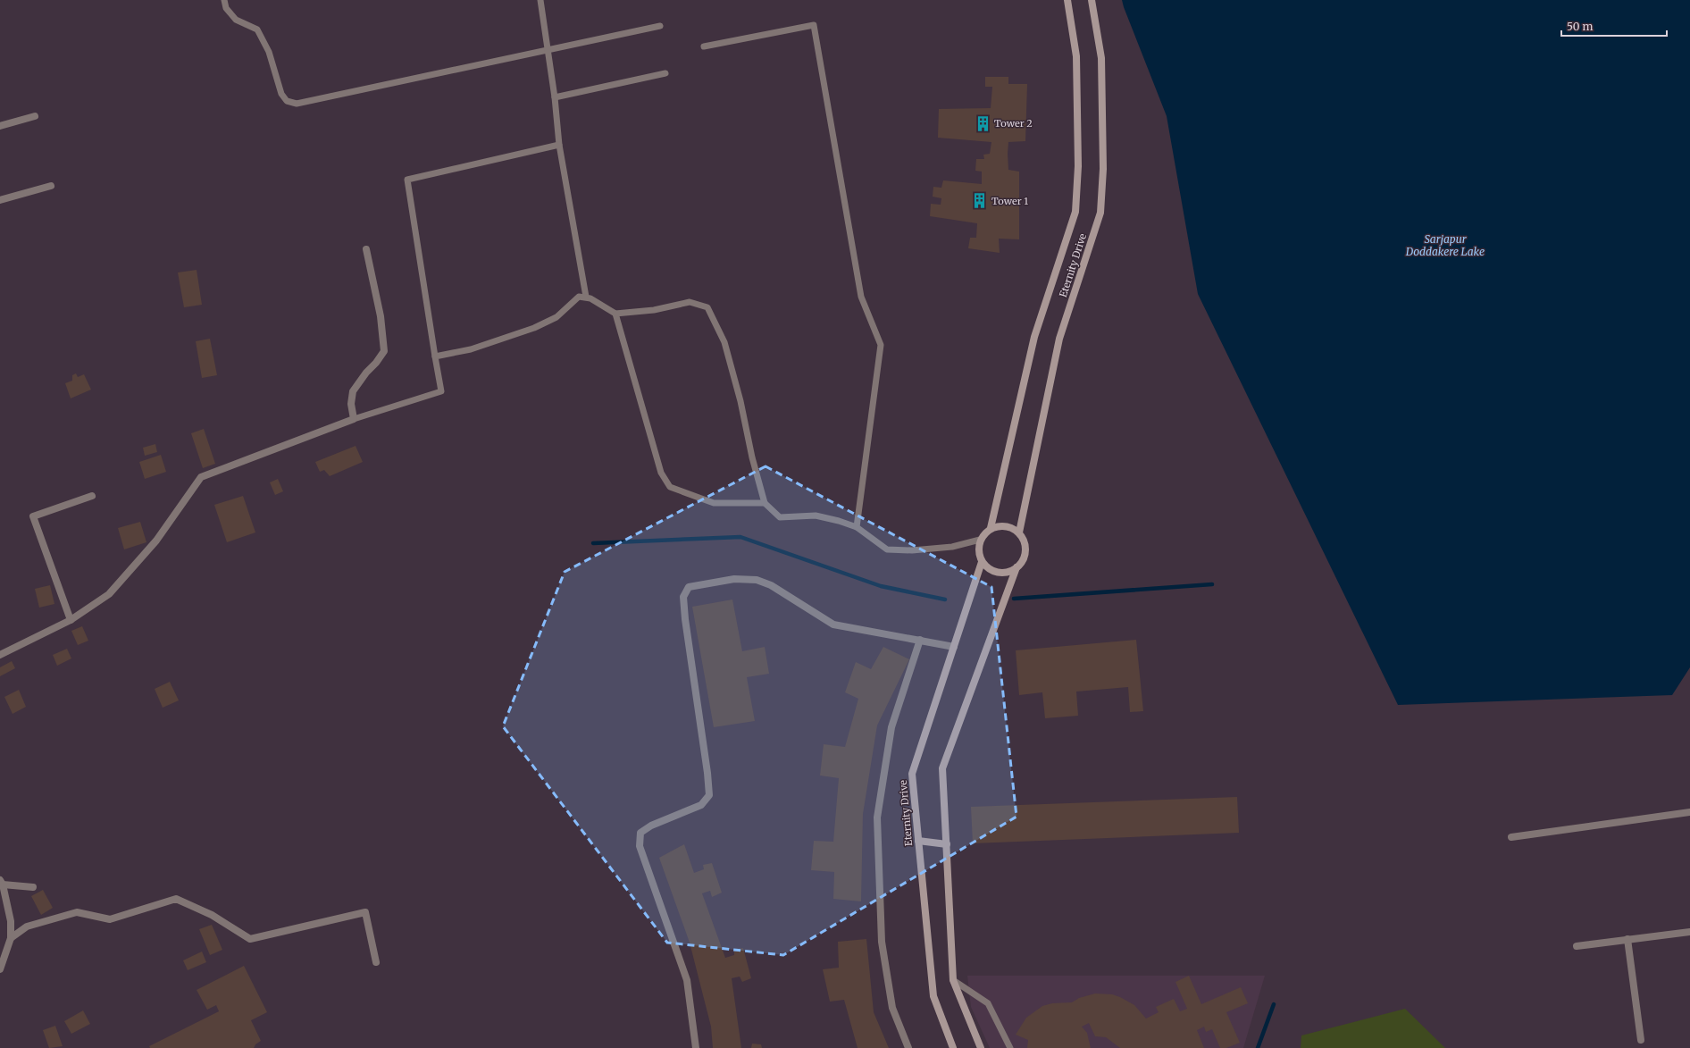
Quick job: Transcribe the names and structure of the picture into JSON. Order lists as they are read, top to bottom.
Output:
{
  "streets": {
    "street": ["Eternity Drive"]
  },
  "water": ["Sarjapur Doddakere Lake"],
  "places": {
    "building": ["Tower 2", "Tower 1"]
  },
  "scale_bar": "50 m"
}
